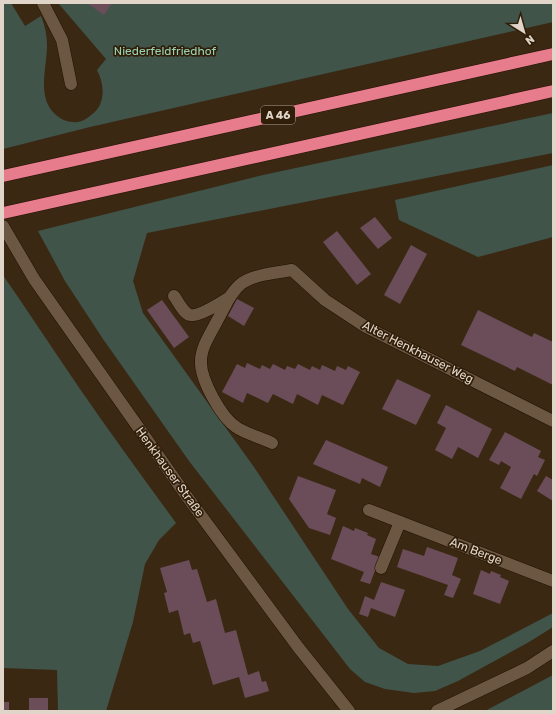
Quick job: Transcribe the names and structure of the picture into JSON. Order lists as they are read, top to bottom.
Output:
{
  "streets": {
    "highway": ["A 46"],
    "street": ["Alter Henkhauser Weg", "Henkhauser Straße", "Am Berge"]
  },
  "parks": ["Niederfeldfriedhof"],
  "north": "bottom right"
}
